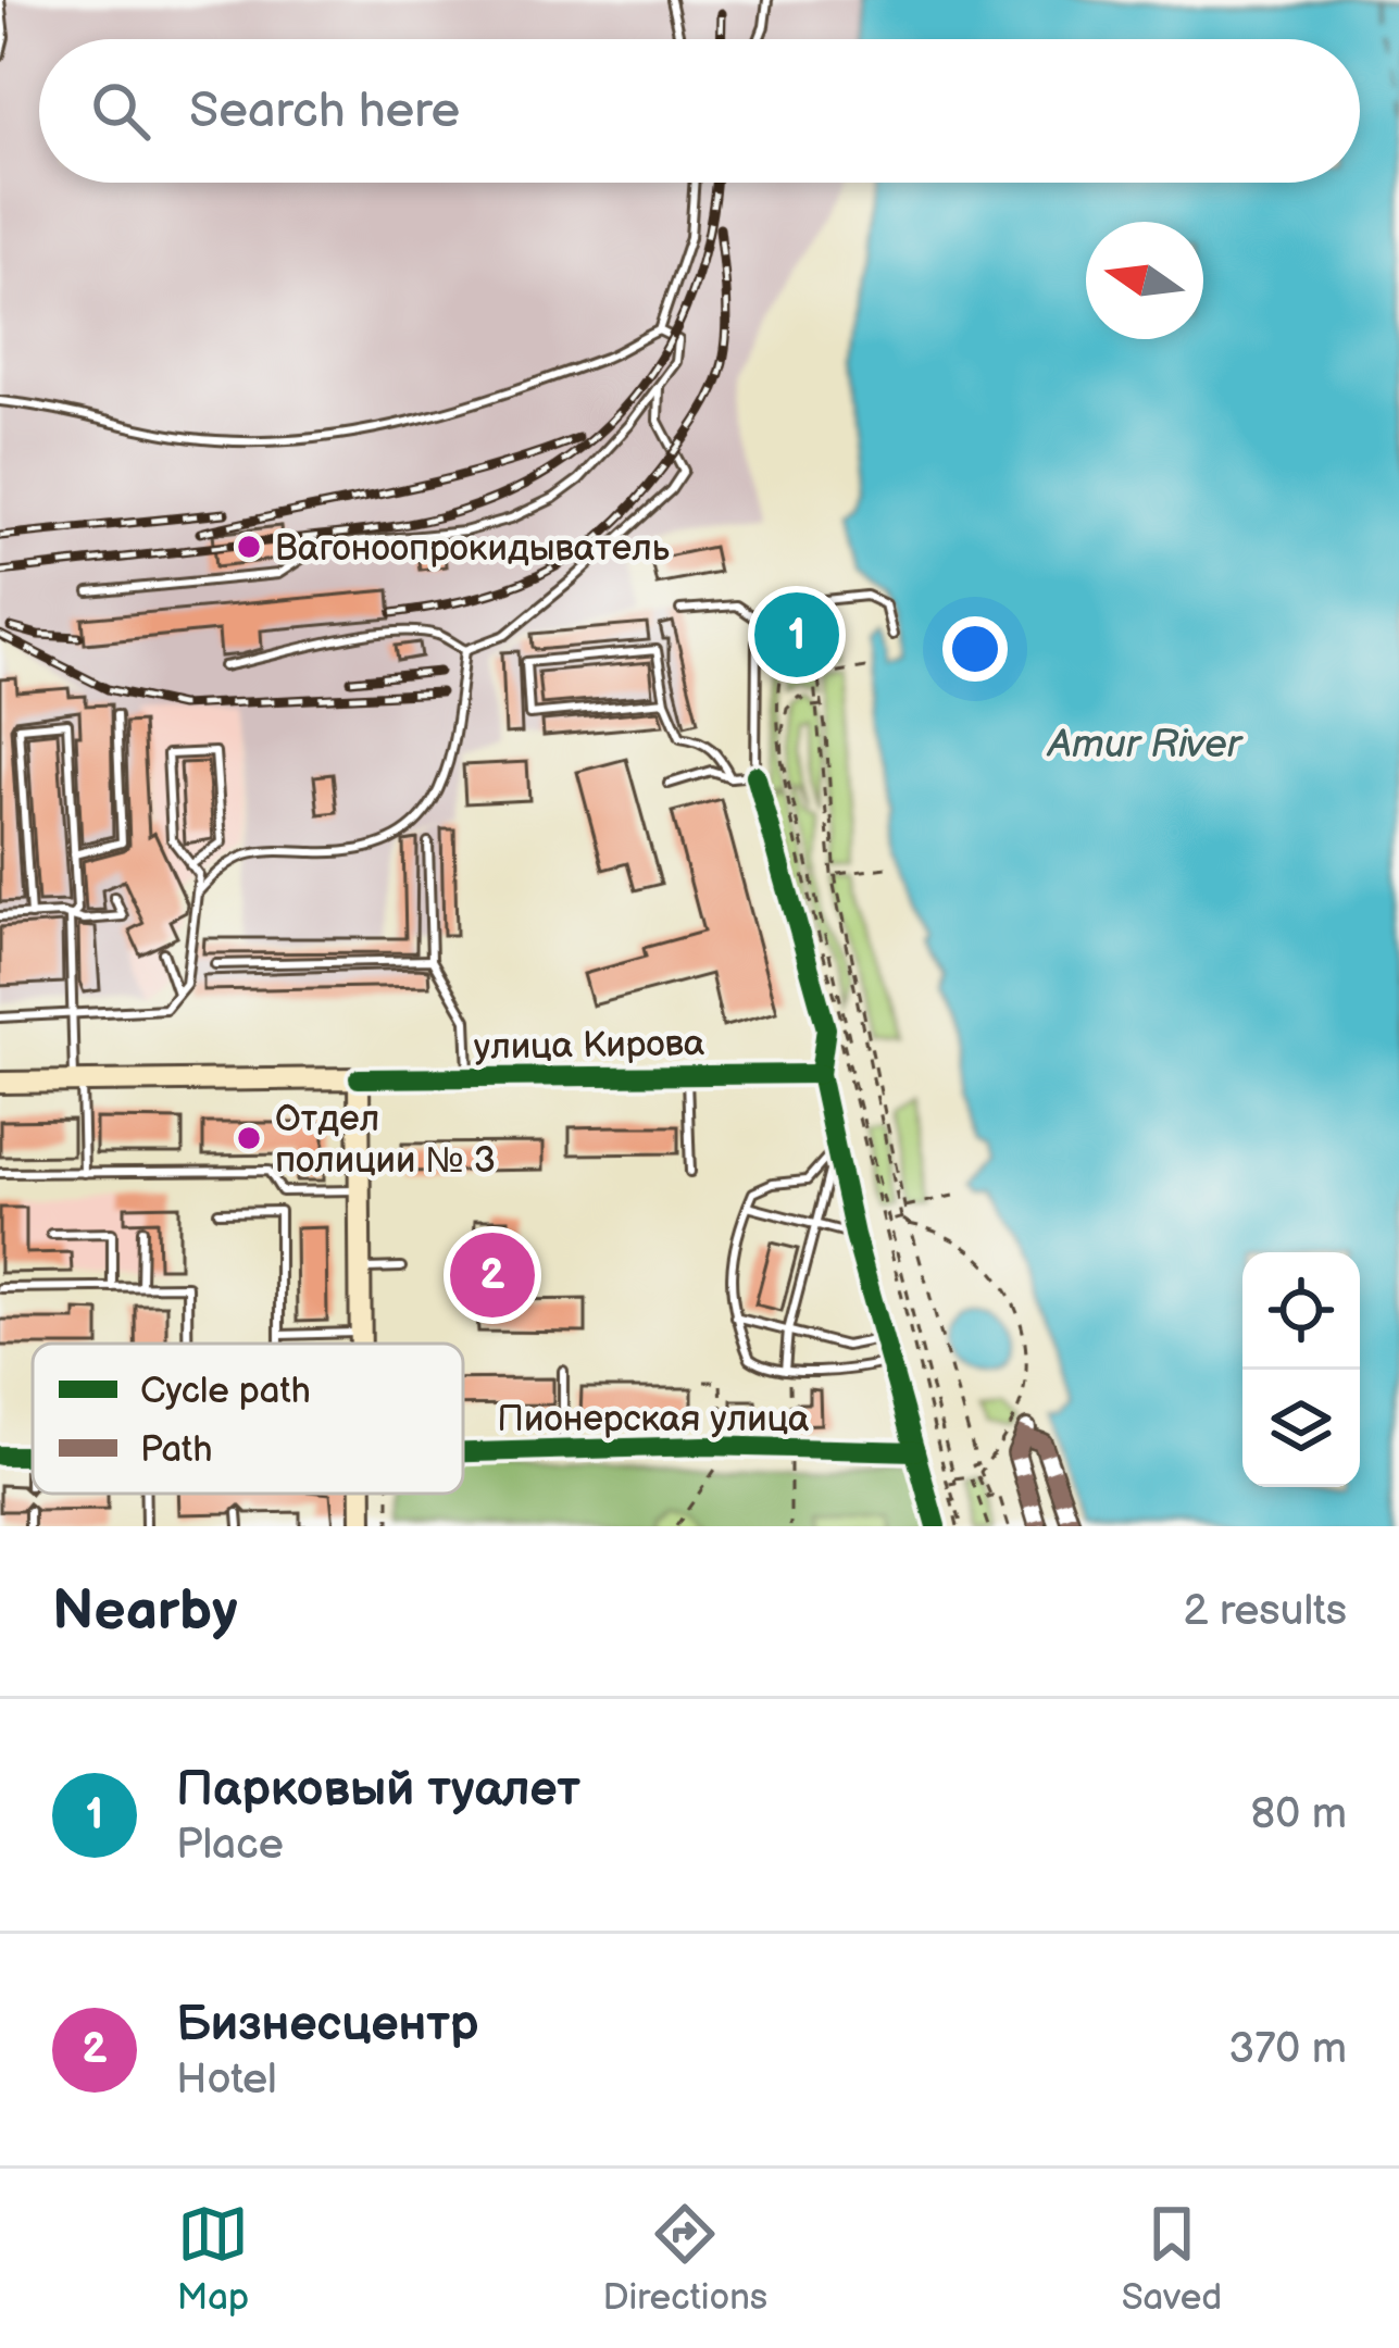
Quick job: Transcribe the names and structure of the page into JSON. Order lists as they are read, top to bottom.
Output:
{
  "streets": {
    "main road": ["улица Кирова"],
    "street": ["Пионерская улица"]
  },
  "water": ["Amur River"],
  "places": ["Вагоноопрокидыватель", "Отдел полиции № 3"],
  "legend": ["Cycle path", "Path"],
  "north": "left",
  "page": {
    "search": "Search here",
    "pins": ["1", "2"],
    "heading": ["Nearby", "2 results"],
    "list": [
      {
        "mark": "1",
        "name": "Парковый туалет",
        "note": "Place",
        "value": "80 m"
      },
      {
        "mark": "2",
        "name": "Бизнесцентр",
        "note": "Hotel",
        "value": "370 m"
      }
    ],
    "nav": ["Map", "Directions", "Saved"]
  }
}
